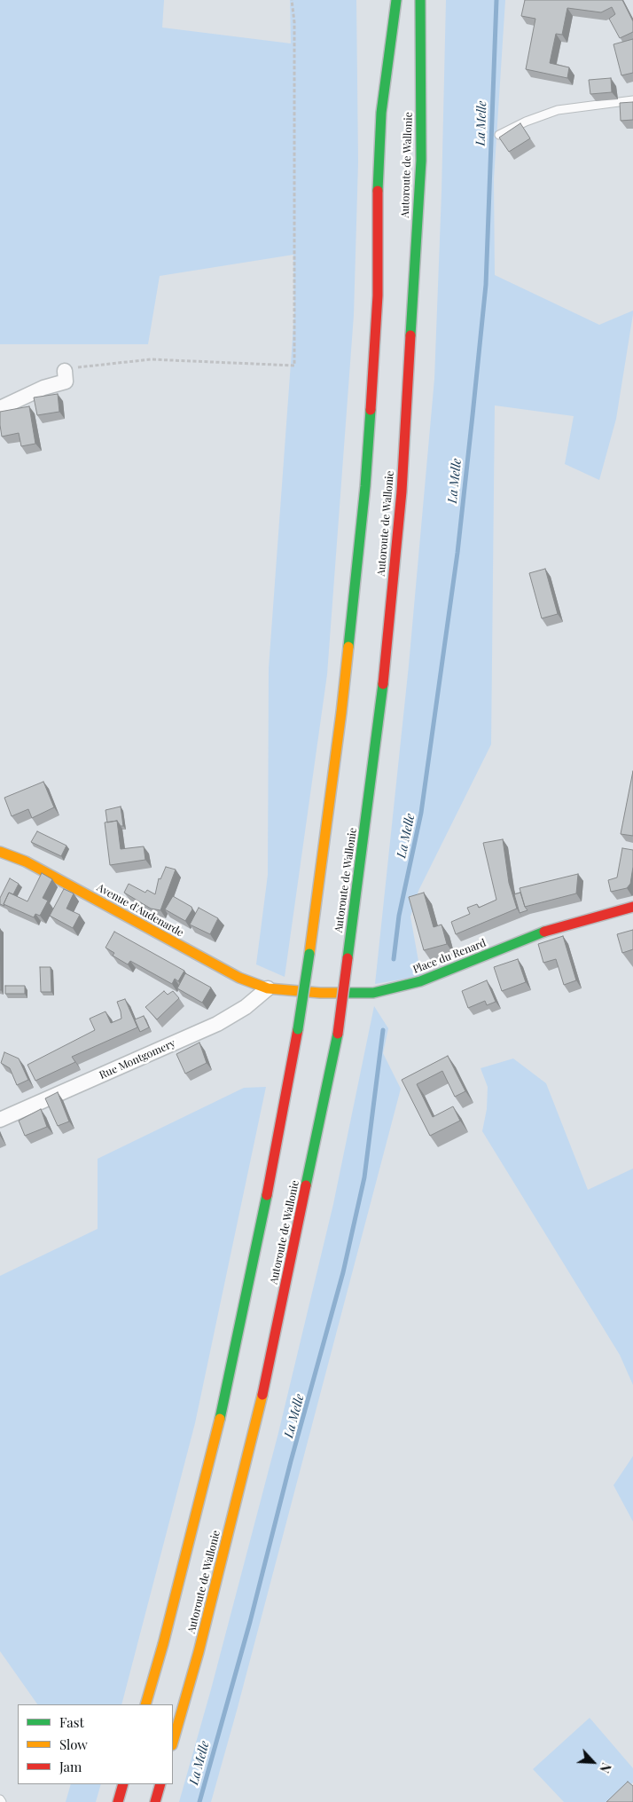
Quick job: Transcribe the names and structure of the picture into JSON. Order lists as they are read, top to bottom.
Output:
{
  "streets": {
    "main road": ["Autoroute de Wallonie", "Avenue d'Audenarde", "Place du Renard"],
    "street": ["Rue Montgomery"]
  },
  "crossings": [
    ["Avenue d'Audenarde", "Place du Renard"],
    ["Avenue d'Audenarde", "Rue Montgomery"],
    ["Place du Renard", "Rue Montgomery"]
  ],
  "water": ["La Melle"],
  "legend": ["Fast", "Slow", "Jam"],
  "north": "bottom right"
}
